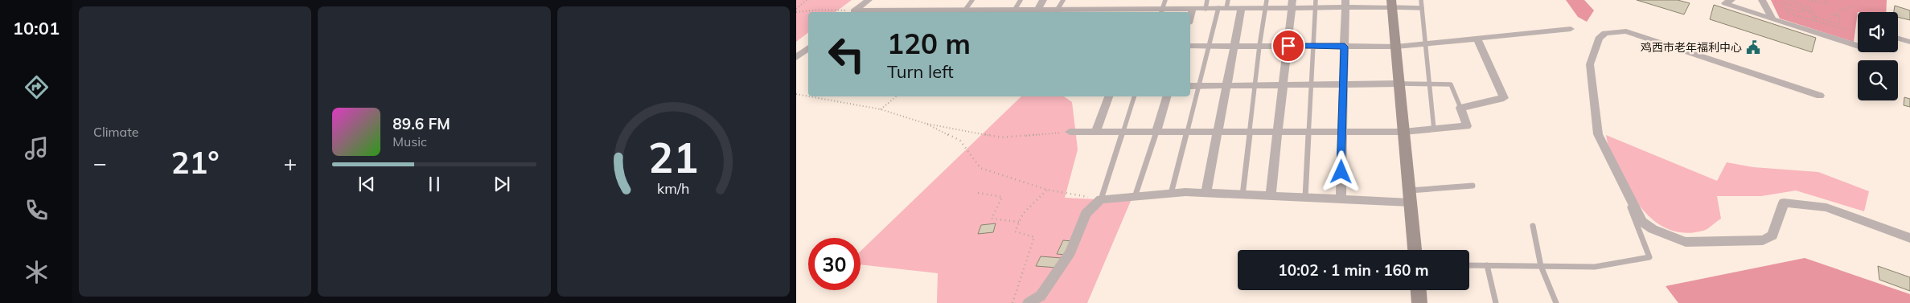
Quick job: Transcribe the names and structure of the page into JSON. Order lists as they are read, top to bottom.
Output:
{
  "places": {
    "public building": ["鸡西市老年福利中心"]
  },
  "page": {
    "tabs": "10:01",
    "tile": "Climate",
    "turn": ["120 m", "Turn left"],
    "song": ["89.6 FM", "Music"],
    "heat": ["−", "21°", "+"],
    "limit": "30",
    "trip": "10:02 · 1 min · 160 m",
    "gauge": ["21", "km/h"]
  }
}
